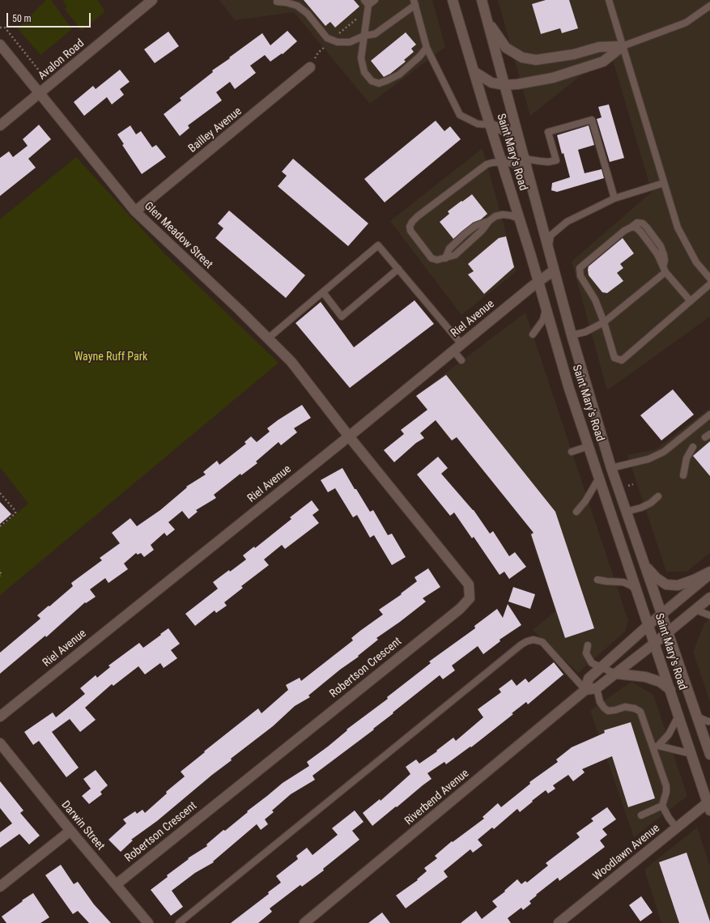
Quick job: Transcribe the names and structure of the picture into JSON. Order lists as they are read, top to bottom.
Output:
{
  "streets": {
    "street": [
      "Avalon Road",
      "Bailley Avenue",
      "Saint Mary's Road",
      "Glen Meadow Street",
      "Riel Avenue",
      "Robertson Crescent",
      "Riverbend Avenue",
      "Darwin Street",
      "Woodlawn Avenue"
    ]
  },
  "crossings": [
    ["Avalon Road", "Glen Meadow Street"],
    ["Bailley Avenue", "Glen Meadow Street"],
    ["Saint Mary's Road", "Riel Avenue"],
    ["Saint Mary's Road", "Riverbend Avenue"],
    ["Saint Mary's Road", "Woodlawn Avenue"],
    ["Glen Meadow Street", "Riel Avenue"],
    ["Glen Meadow Street", "Robertson Crescent"],
    ["Riel Avenue", "Robertson Crescent"],
    ["Robertson Crescent", "Darwin Street"]
  ],
  "parks": ["Wayne Ruff Park"],
  "scale_bar": "50 m"
}
